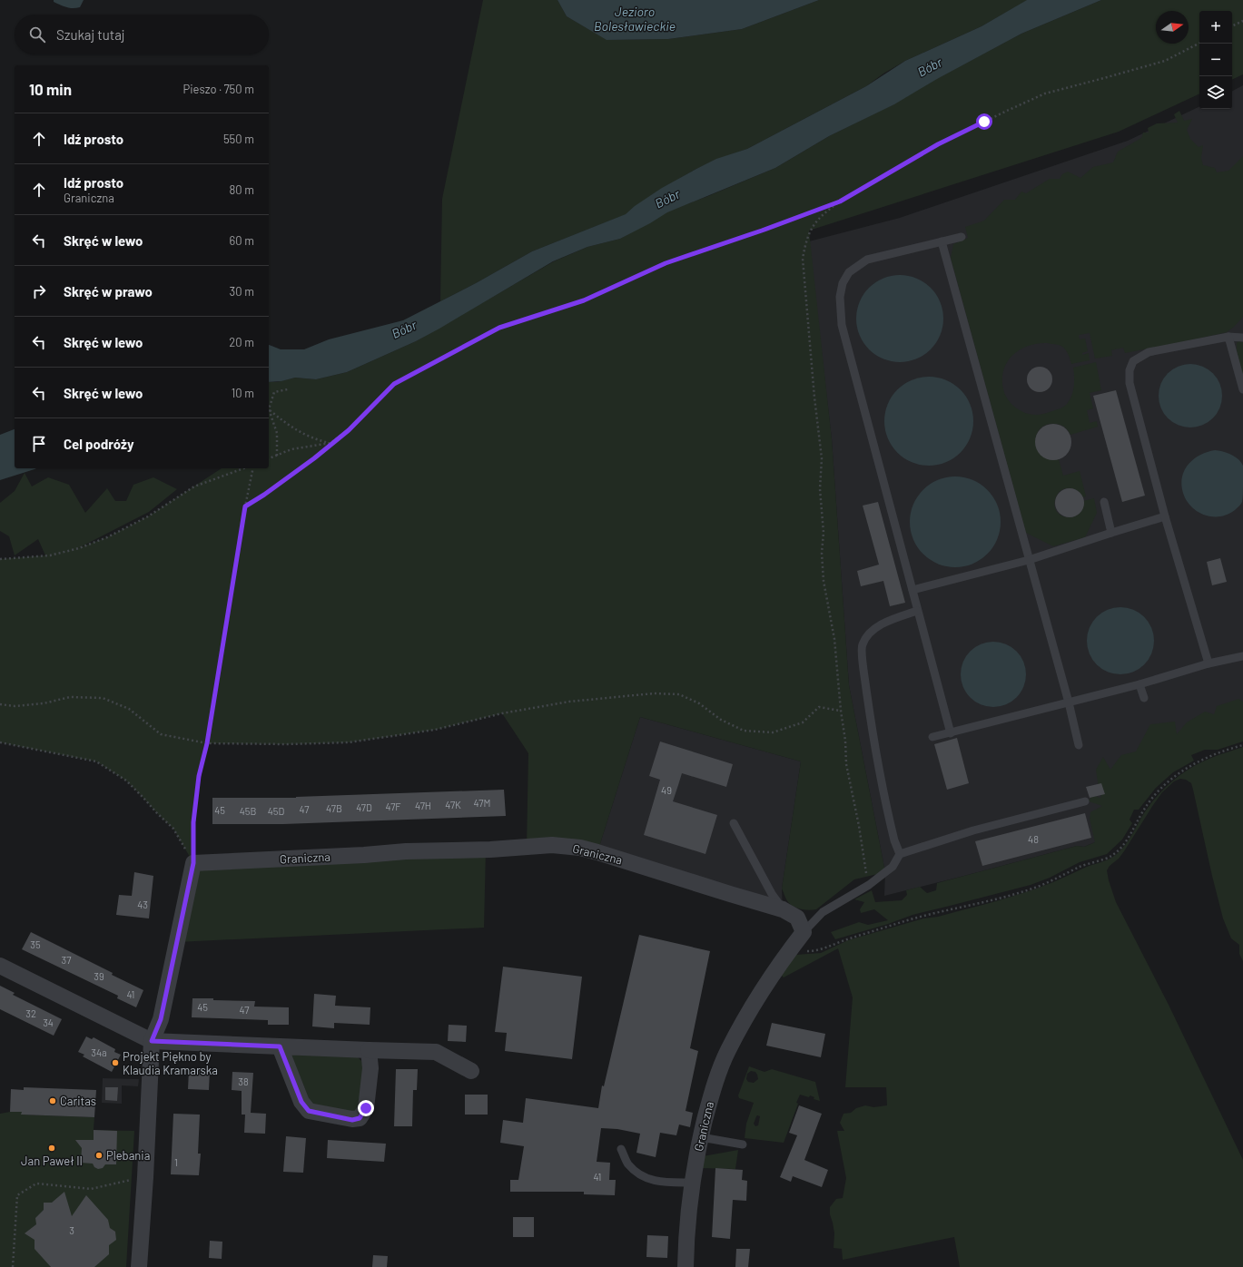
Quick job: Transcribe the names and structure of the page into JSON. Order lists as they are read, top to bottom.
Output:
{
  "streets": {
    "street": ["Graniczna"]
  },
  "water": ["Jezioro Bolesławieckie", "Bóbr"],
  "places": [
    "Projekt Piękno by Klaudia Kramarska",
    "Caritas",
    "Jan Paweł II",
    "Plebania"
  ],
  "house_numbers": [
    "49",
    "47M",
    "47K",
    "47H",
    "47F",
    "47D",
    "47B",
    "47",
    "45",
    "45B",
    "45D",
    "48",
    "43",
    "35",
    "37",
    "39",
    "41",
    "45",
    "47",
    "32",
    "34",
    "34a",
    "38",
    "1",
    "41",
    "3"
  ],
  "north": "right",
  "page": {
    "map_buttons": ["+", "−"],
    "search": "Szukaj tutaj",
    "heading": ["10 min", "Pieszo · 750 m"],
    "list": [
      ["Idź prosto", "550 m"],
      ["Idź prosto", "Graniczna", "80 m"],
      ["Skręć w lewo", "60 m"],
      ["Skręć w prawo", "30 m"],
      ["Skręć w lewo", "20 m"],
      ["Skręć w lewo", "10 m"],
      "Cel podróży"
    ]
  }
}
